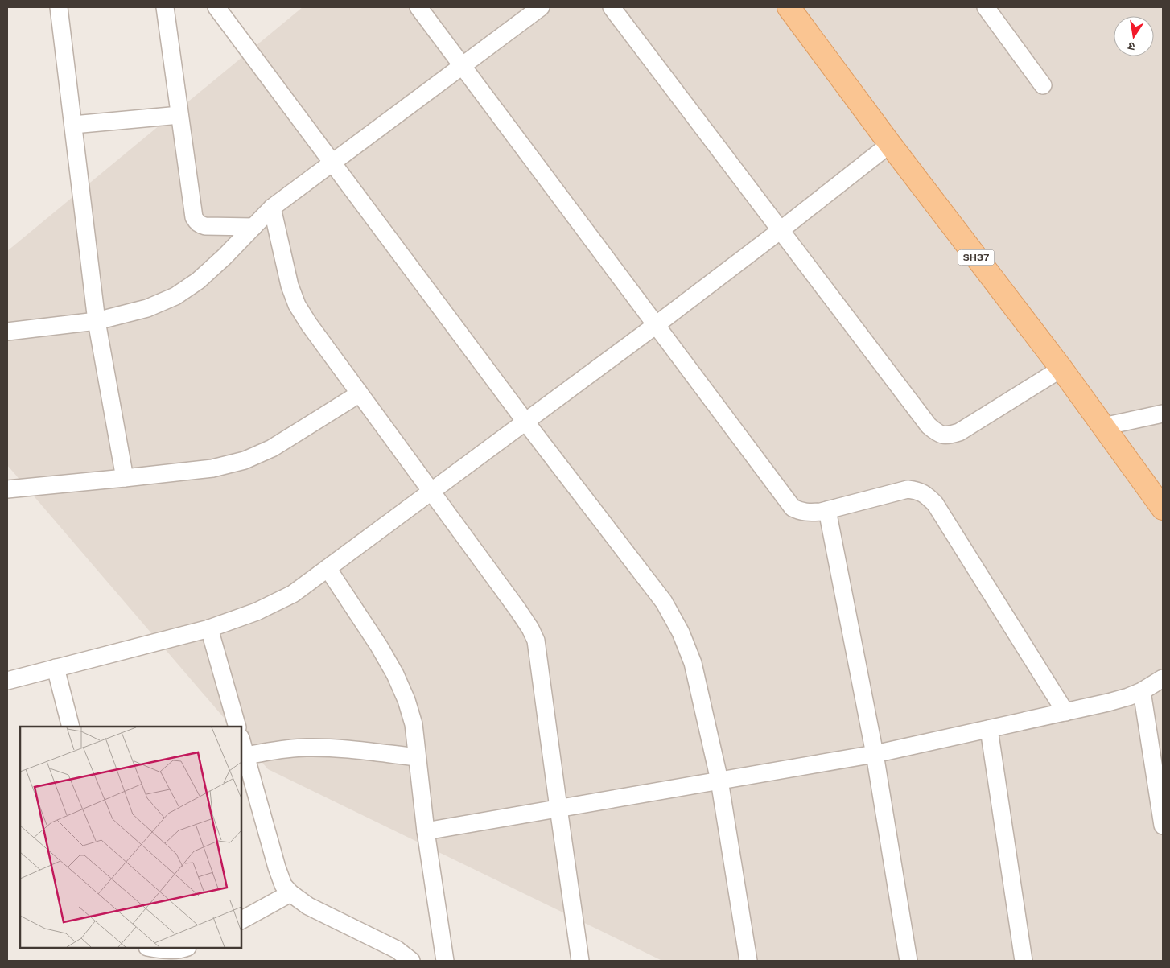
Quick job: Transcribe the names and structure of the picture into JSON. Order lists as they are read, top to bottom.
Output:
{
  "streets": {
    "main road": ["SH37"]
  },
  "north": "bottom"
}
